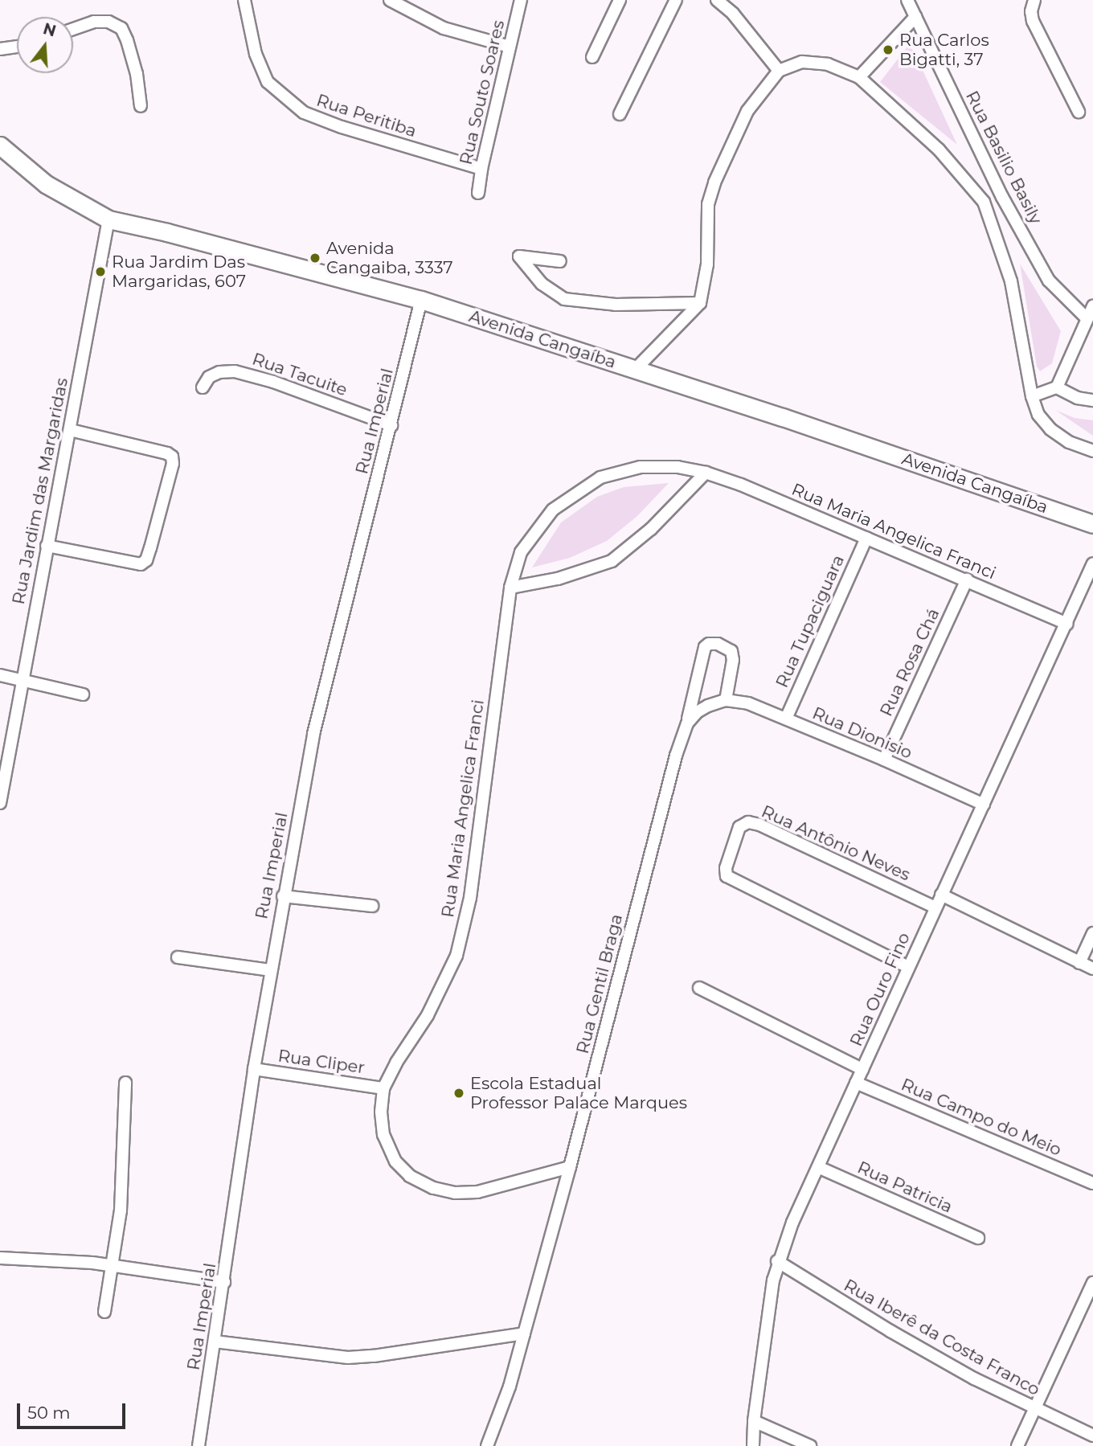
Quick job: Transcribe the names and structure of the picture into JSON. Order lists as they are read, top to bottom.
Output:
{
  "streets": {
    "main road": ["Avenida Cangaíba"],
    "street": [
      "Rua Souto Soares",
      "Rua Peritiba",
      "Rua Basilio Basily",
      "Rua Tacuite",
      "Rua Imperial",
      "Rua Jardim das Margaridas",
      "Rua Maria Angelica Franci",
      "Rua Tupaciguara",
      "Rua Rosa Chá",
      "Rua Dionisio",
      "Rua Antônio Neves",
      "Rua Gentil Braga",
      "Rua Ouro Fino",
      "Rua Cliper",
      "Rua Campo do Meio",
      "Rua Patricia",
      "Rua Iberê da Costa Franco"
    ]
  },
  "crossings": [
    ["Rua Souto Soares", "Rua Peritiba"],
    ["Avenida Cangaíba", "Rua Imperial"],
    ["Avenida Cangaíba", "Rua Jardim das Margaridas"],
    ["Rua Tacuite", "Rua Imperial"],
    ["Rua Imperial", "Rua Cliper"],
    ["Rua Maria Angelica Franci", "Rua Tupaciguara"],
    ["Rua Maria Angelica Franci", "Rua Rosa Chá"],
    ["Rua Maria Angelica Franci", "Rua Gentil Braga"],
    ["Rua Maria Angelica Franci", "Rua Ouro Fino"],
    ["Rua Maria Angelica Franci", "Rua Cliper"],
    ["Rua Tupaciguara", "Rua Dionisio"],
    ["Rua Rosa Chá", "Rua Dionisio"],
    ["Rua Dionisio", "Rua Gentil Braga"],
    ["Rua Dionisio", "Rua Ouro Fino"],
    ["Rua Antônio Neves", "Rua Ouro Fino"],
    ["Rua Ouro Fino", "Rua Campo do Meio"],
    ["Rua Ouro Fino", "Rua Patricia"],
    ["Rua Ouro Fino", "Rua Iberê da Costa Franco"]
  ],
  "places": [
    "Rua Carlos Bigatti, 37",
    "Avenida Cangaiba, 3337",
    "Rua Jardim Das Margaridas, 607",
    "Escola Estadual Professor Palace Marques"
  ],
  "scale_bar": "50 m",
  "north": "top"
}
